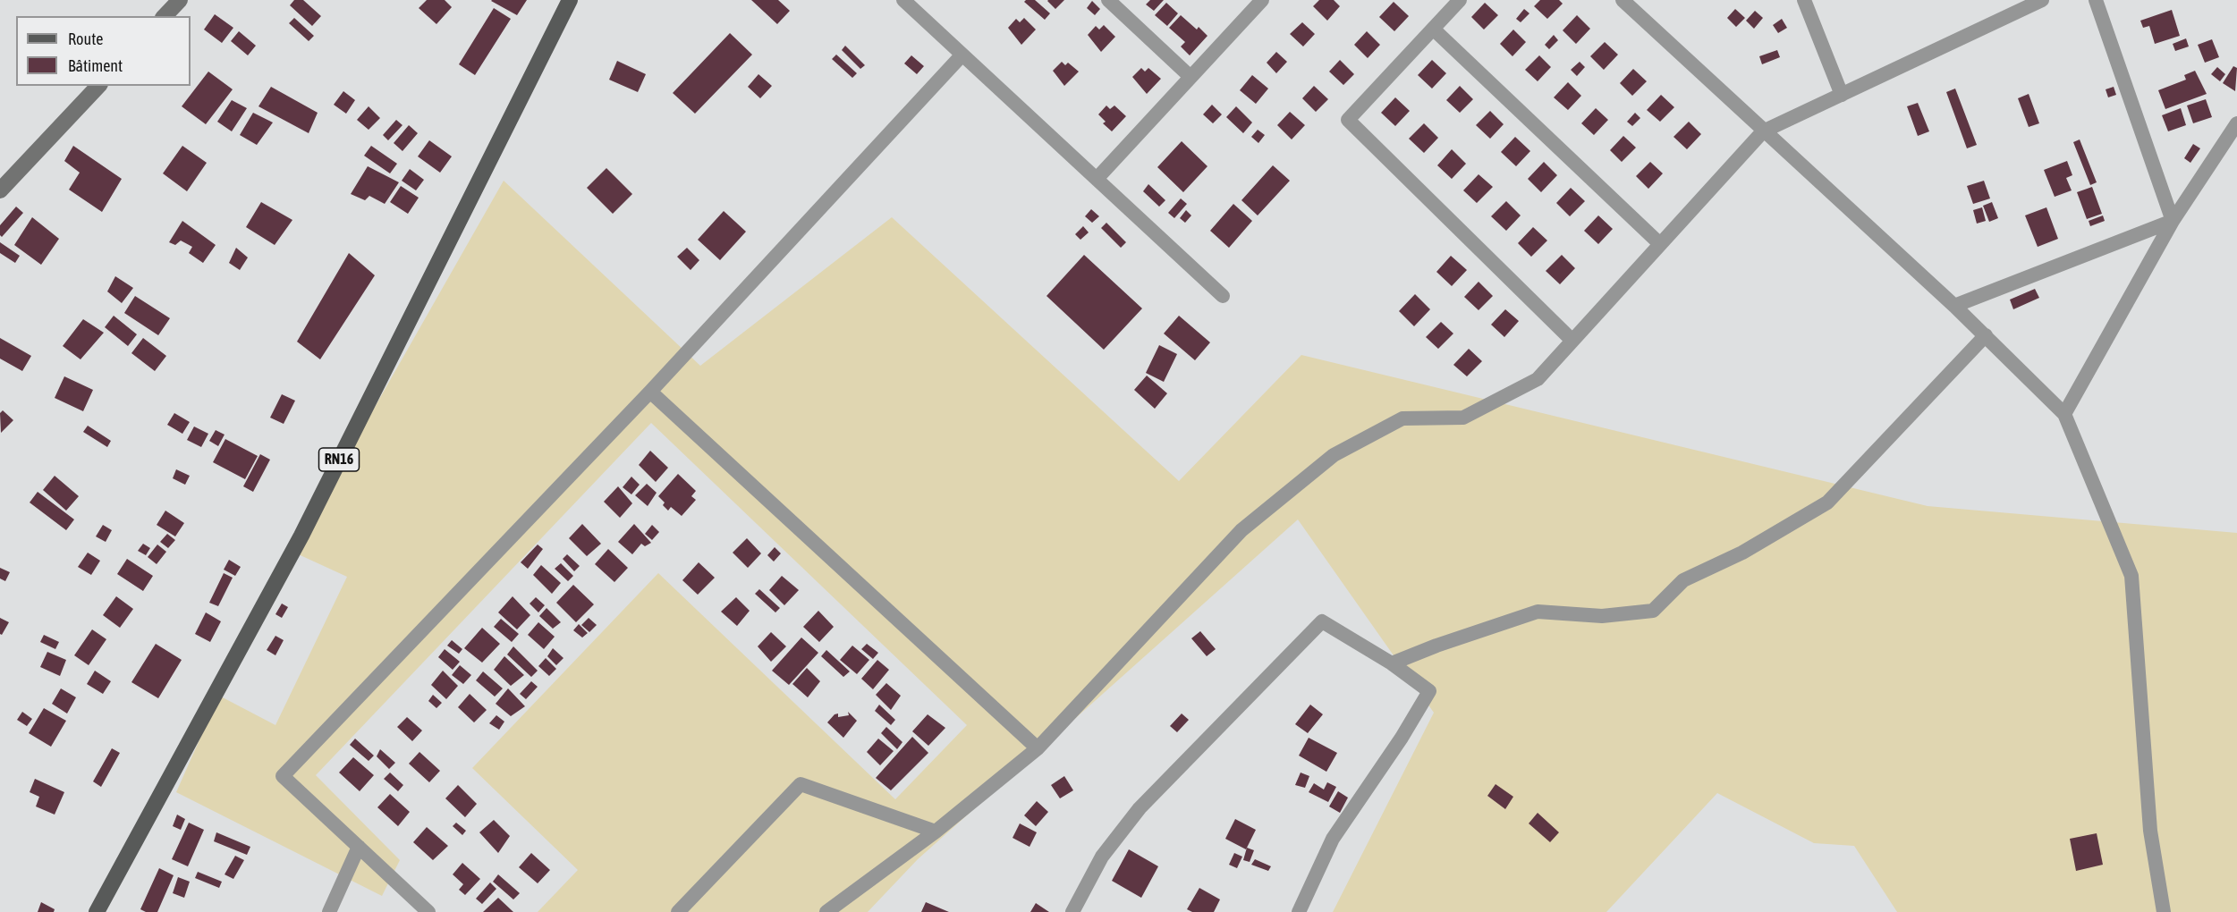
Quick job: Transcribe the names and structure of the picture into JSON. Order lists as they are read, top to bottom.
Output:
{
  "streets": {
    "main road": ["RN16"]
  },
  "legend": ["Route", "Bâtiment"]
}
